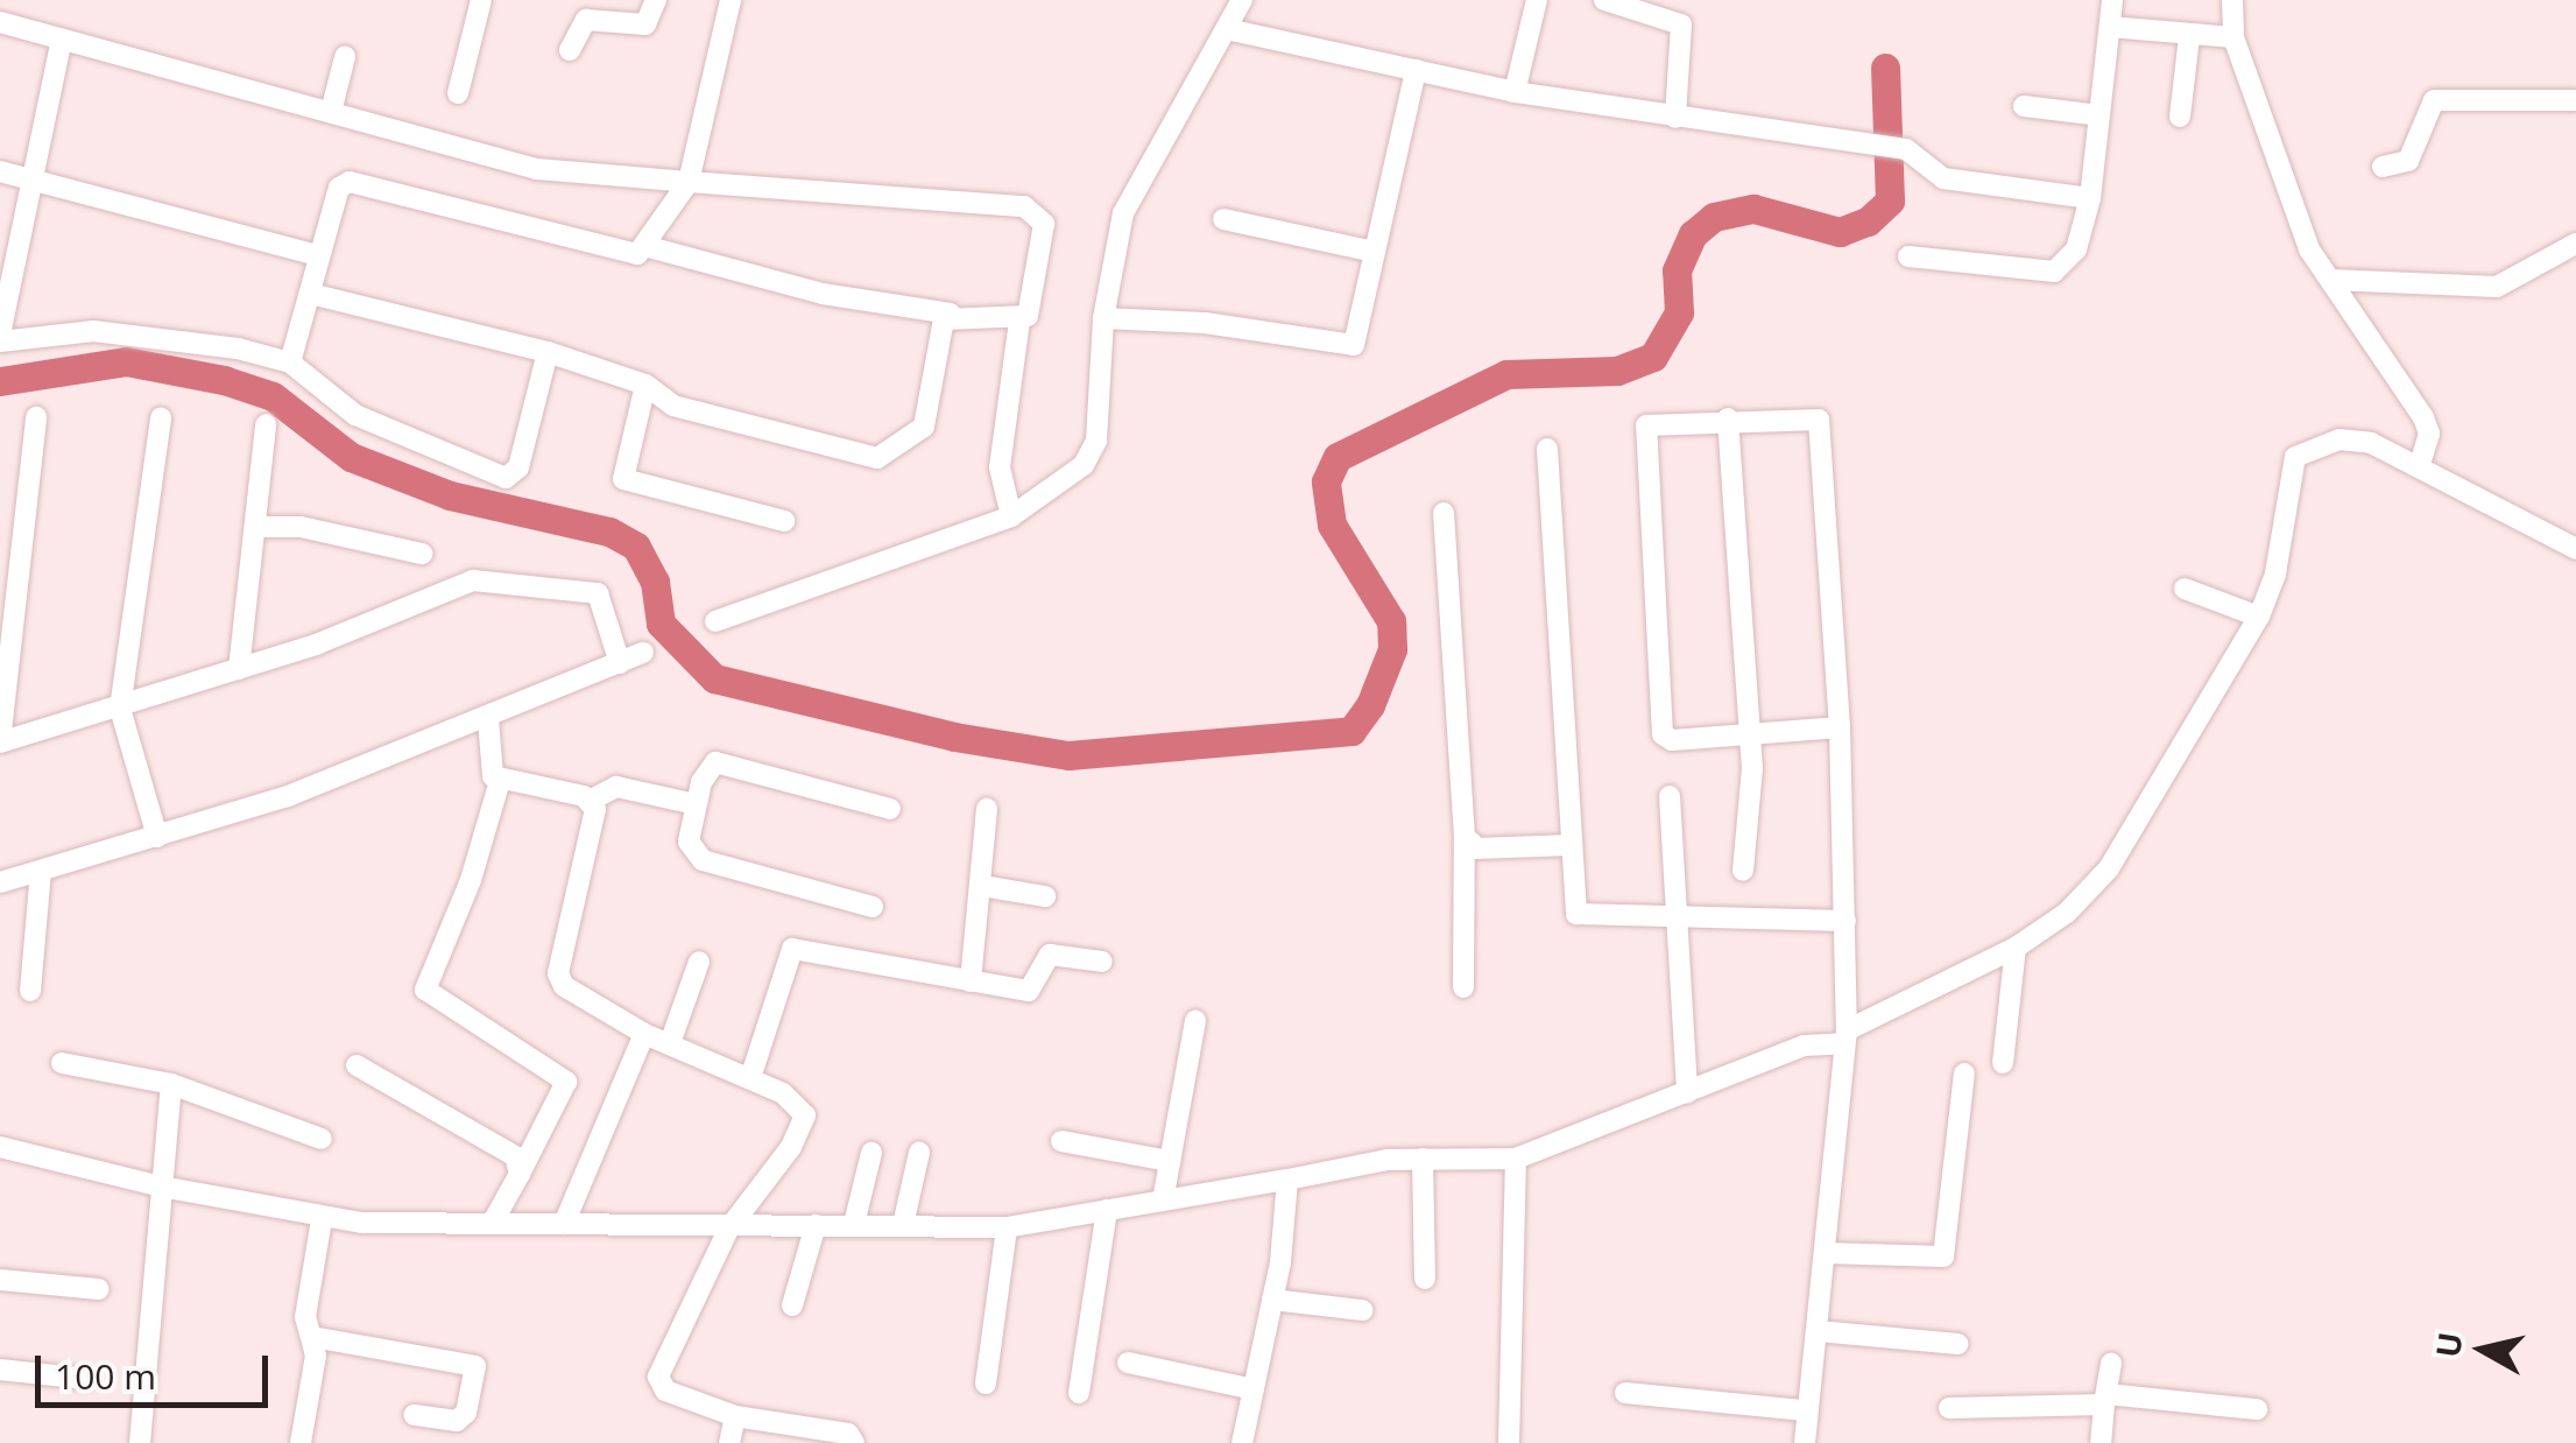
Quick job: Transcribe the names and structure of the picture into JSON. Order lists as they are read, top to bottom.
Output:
{
  "scale_bar": "100 m",
  "north": "left"
}
